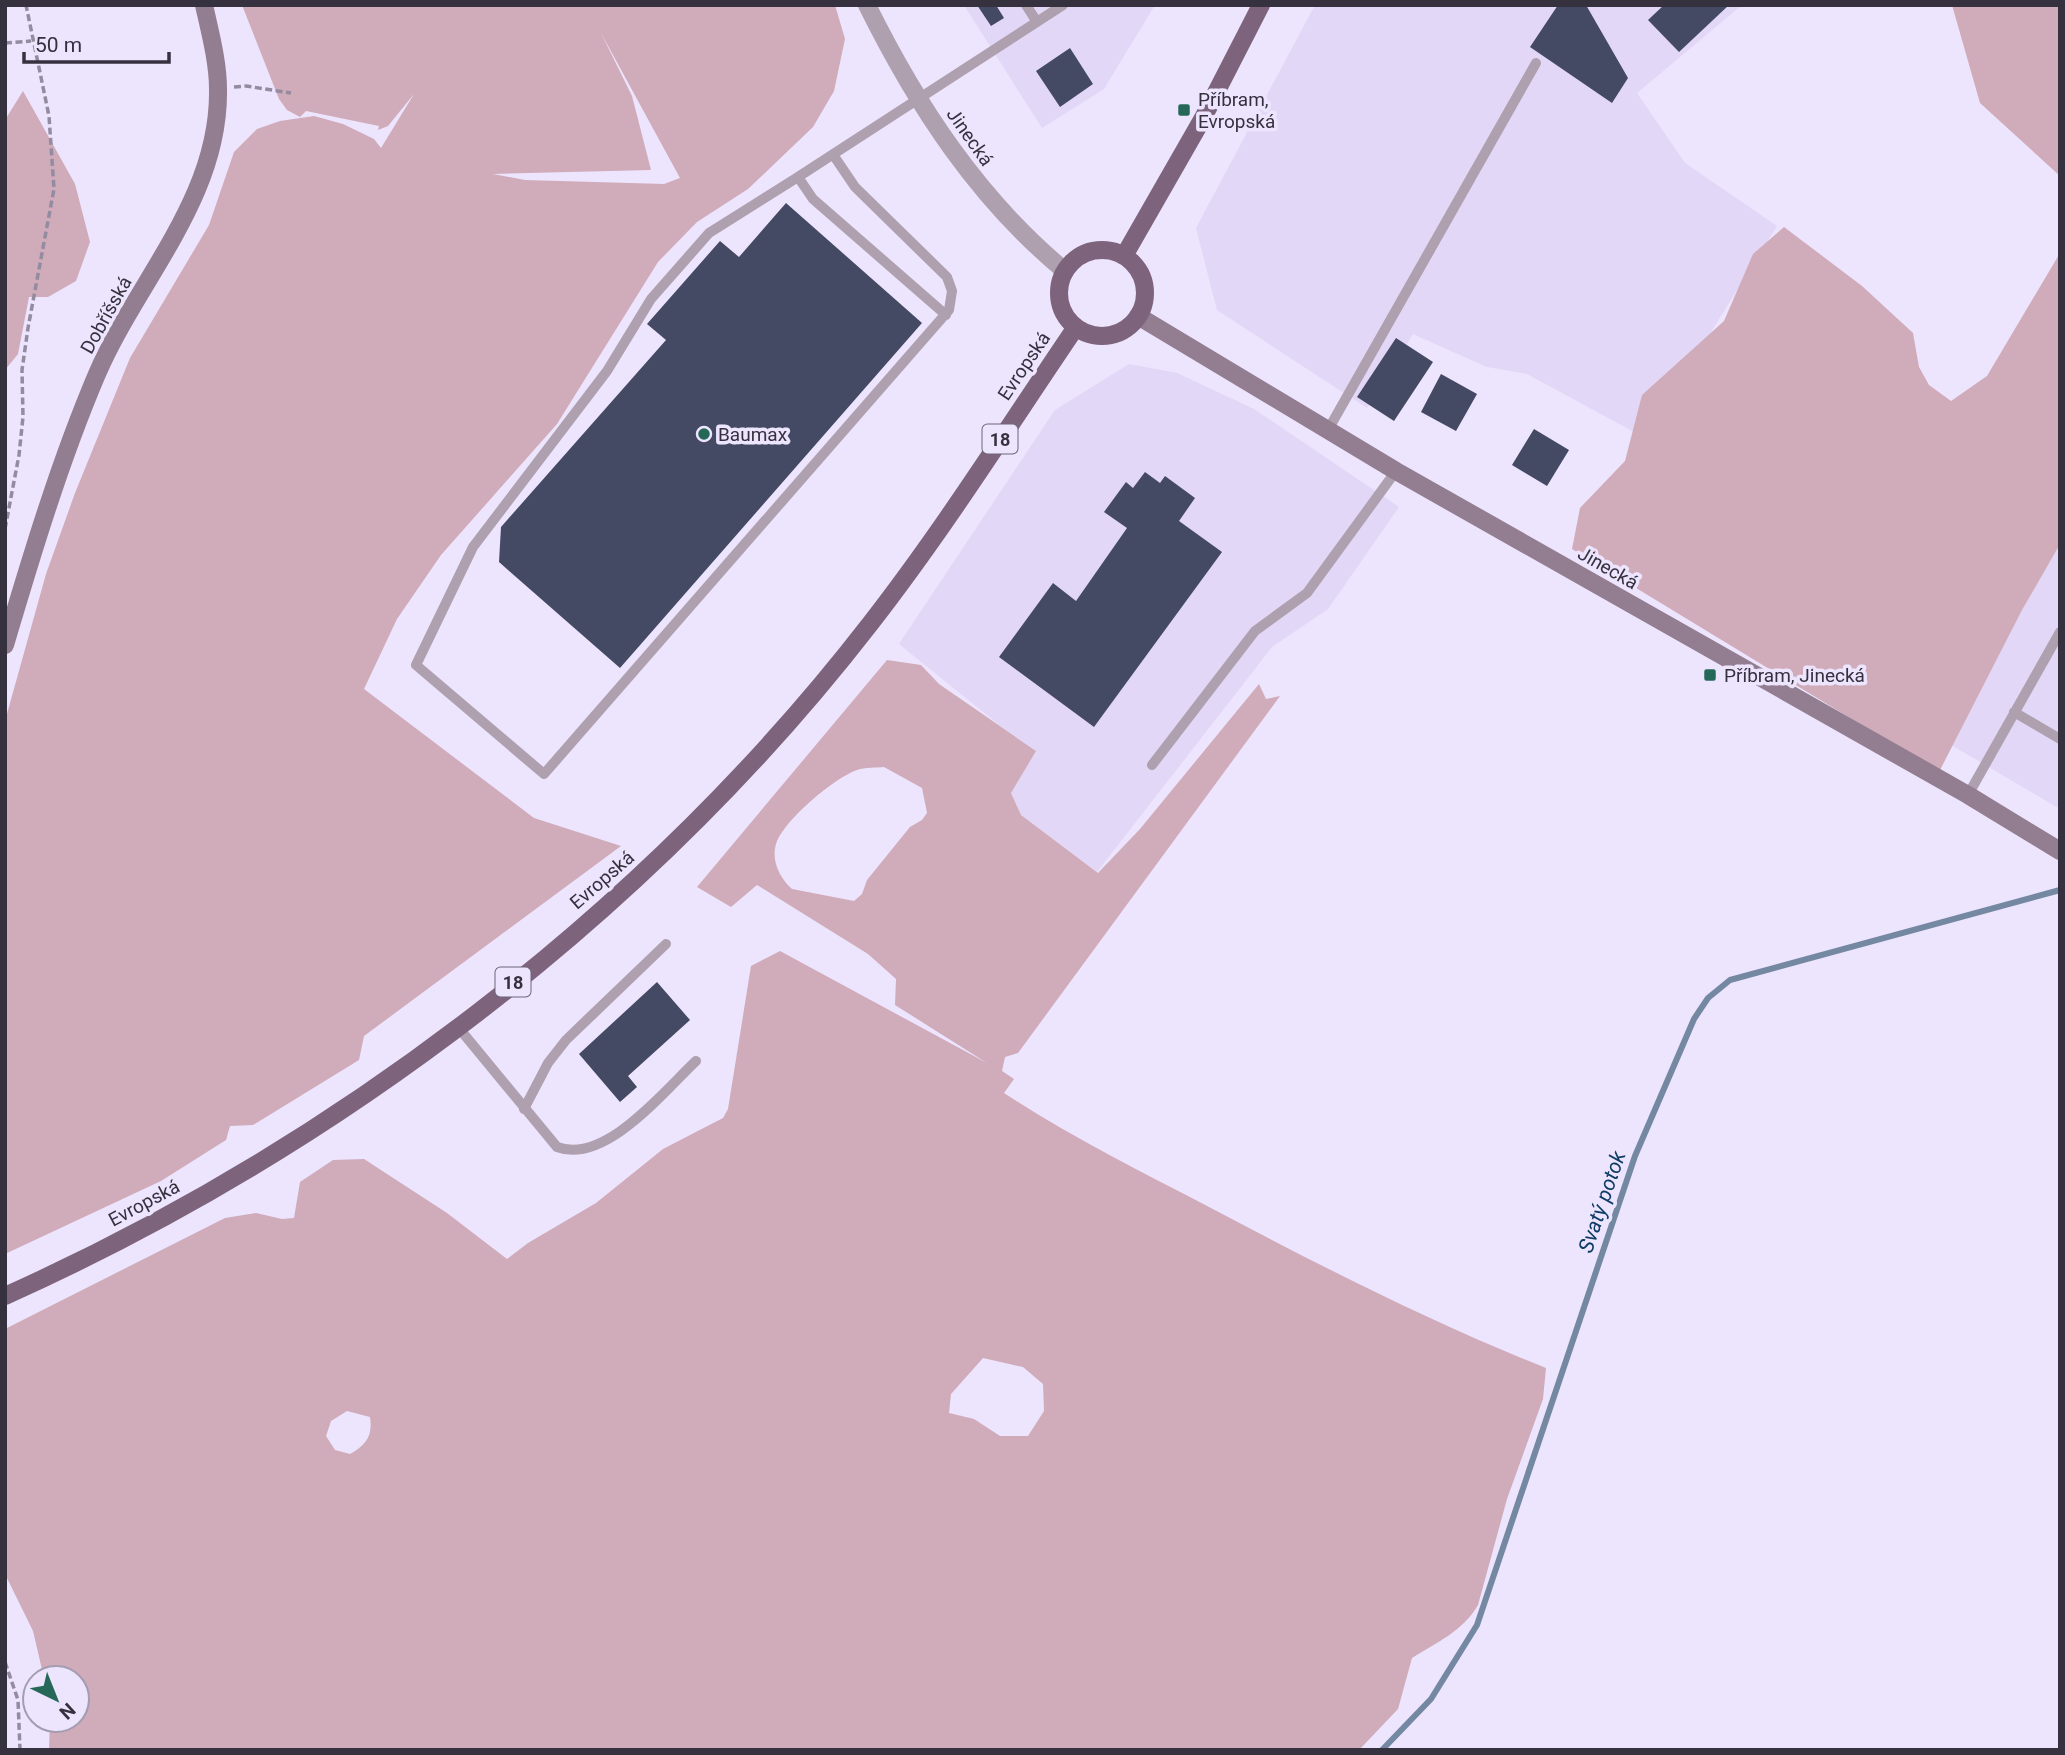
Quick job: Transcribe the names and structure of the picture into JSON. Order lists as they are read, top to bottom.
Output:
{
  "streets": {
    "main road": [
      "Jinecká",
      "Dobříšská",
      "Evropská",
      "18"
    ]
  },
  "crossings": [
    ["Jinecká", "Evropská"]
  ],
  "water": ["Svatý potok"],
  "places": {
    "transit": ["Příbram, Evropská", "Příbram, Jinecká"],
    "other": ["Baumax"]
  },
  "scale_bar": "50 m",
  "north": "bottom right"
}
